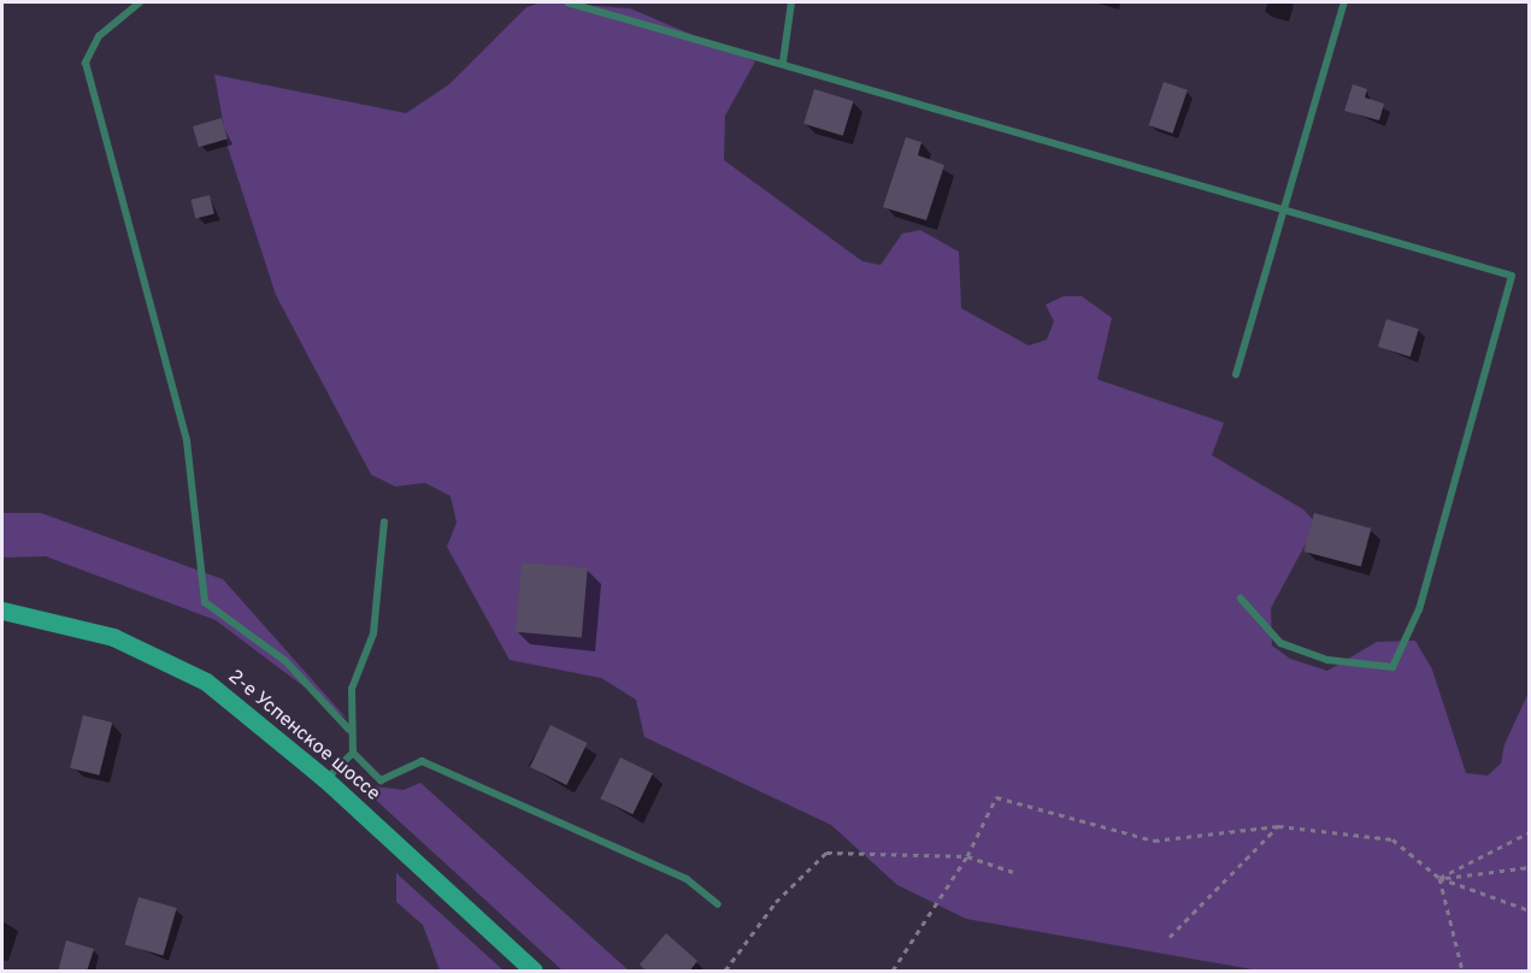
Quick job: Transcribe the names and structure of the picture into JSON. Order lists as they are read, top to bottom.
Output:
{
  "streets": {
    "main road": ["2-е Успенское шоссе"]
  }
}
